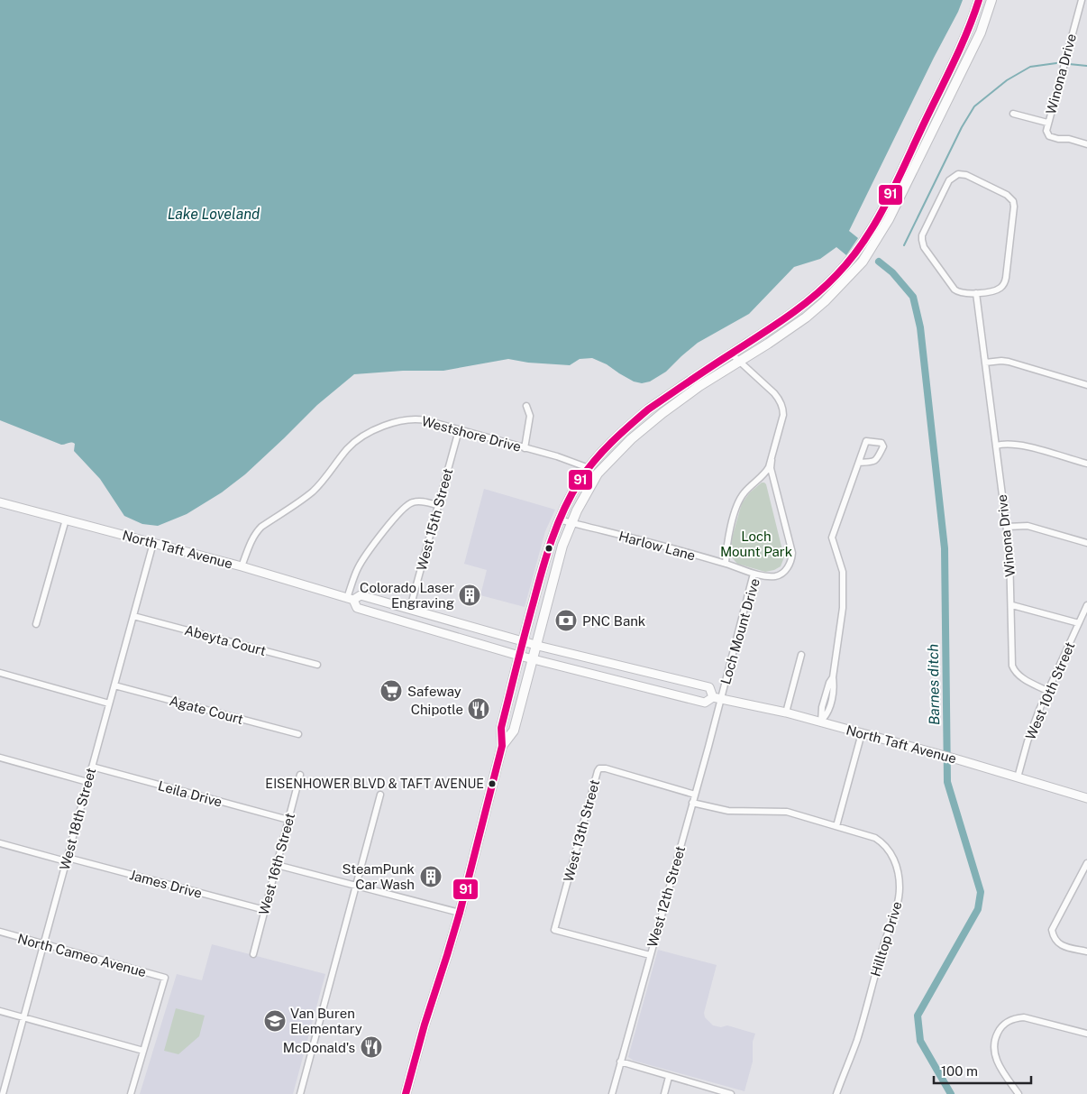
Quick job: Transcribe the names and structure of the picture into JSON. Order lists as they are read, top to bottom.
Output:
{
  "streets": {
    "main road": ["North Taft Avenue"],
    "street": [
      "Winona Drive",
      "Westshore Drive",
      "West 15th Street",
      "Harlow Lane",
      "Loch Mount Drive",
      "Abeyta Court",
      "West 10th Street",
      "Agate Court",
      "Leila Drive",
      "West 18th Street",
      "West 13th Street",
      "West 16th Street",
      "James Drive",
      "West 12th Street",
      "Hilltop Drive",
      "North Cameo Avenue"
    ]
  },
  "crossings": [
    ["Winona Drive", "West 10th Street"],
    ["Westshore Drive", "West 15th Street"],
    ["Westshore Drive", "North Taft Avenue"],
    ["West 15th Street", "North Taft Avenue"],
    ["Harlow Lane", "Loch Mount Drive"],
    ["North Taft Avenue", "Loch Mount Drive"],
    ["North Taft Avenue", "West 10th Street"],
    ["North Taft Avenue", "West 18th Street"],
    ["North Taft Avenue", "West 12th Street"],
    ["Loch Mount Drive", "West 12th Street"],
    ["Abeyta Court", "West 18th Street"],
    ["Agate Court", "West 18th Street"],
    ["Leila Drive", "West 18th Street"],
    ["Leila Drive", "West 16th Street"],
    ["West 18th Street", "James Drive"],
    ["West 18th Street", "North Cameo Avenue"],
    ["West 13th Street", "West 12th Street"],
    ["West 16th Street", "James Drive"],
    ["West 12th Street", "Hilltop Drive"]
  ],
  "water": ["Lake Loveland", "Barnes ditch"],
  "parks": ["Loch Mount Park"],
  "places": {
    "building": ["Colorado Laser Engraving", "SteamPunk Car Wash"],
    "bank": ["PNC Bank"],
    "supermarket": ["Safeway"],
    "restaurant": ["Chipotle", "McDonald's"],
    "other": ["EISENHOWER BLVD & TAFT AVENUE"],
    "school or university": ["Van Buren Elementary"]
  },
  "lines": ["transit line 91"],
  "scale_bar": "100 m"
}
